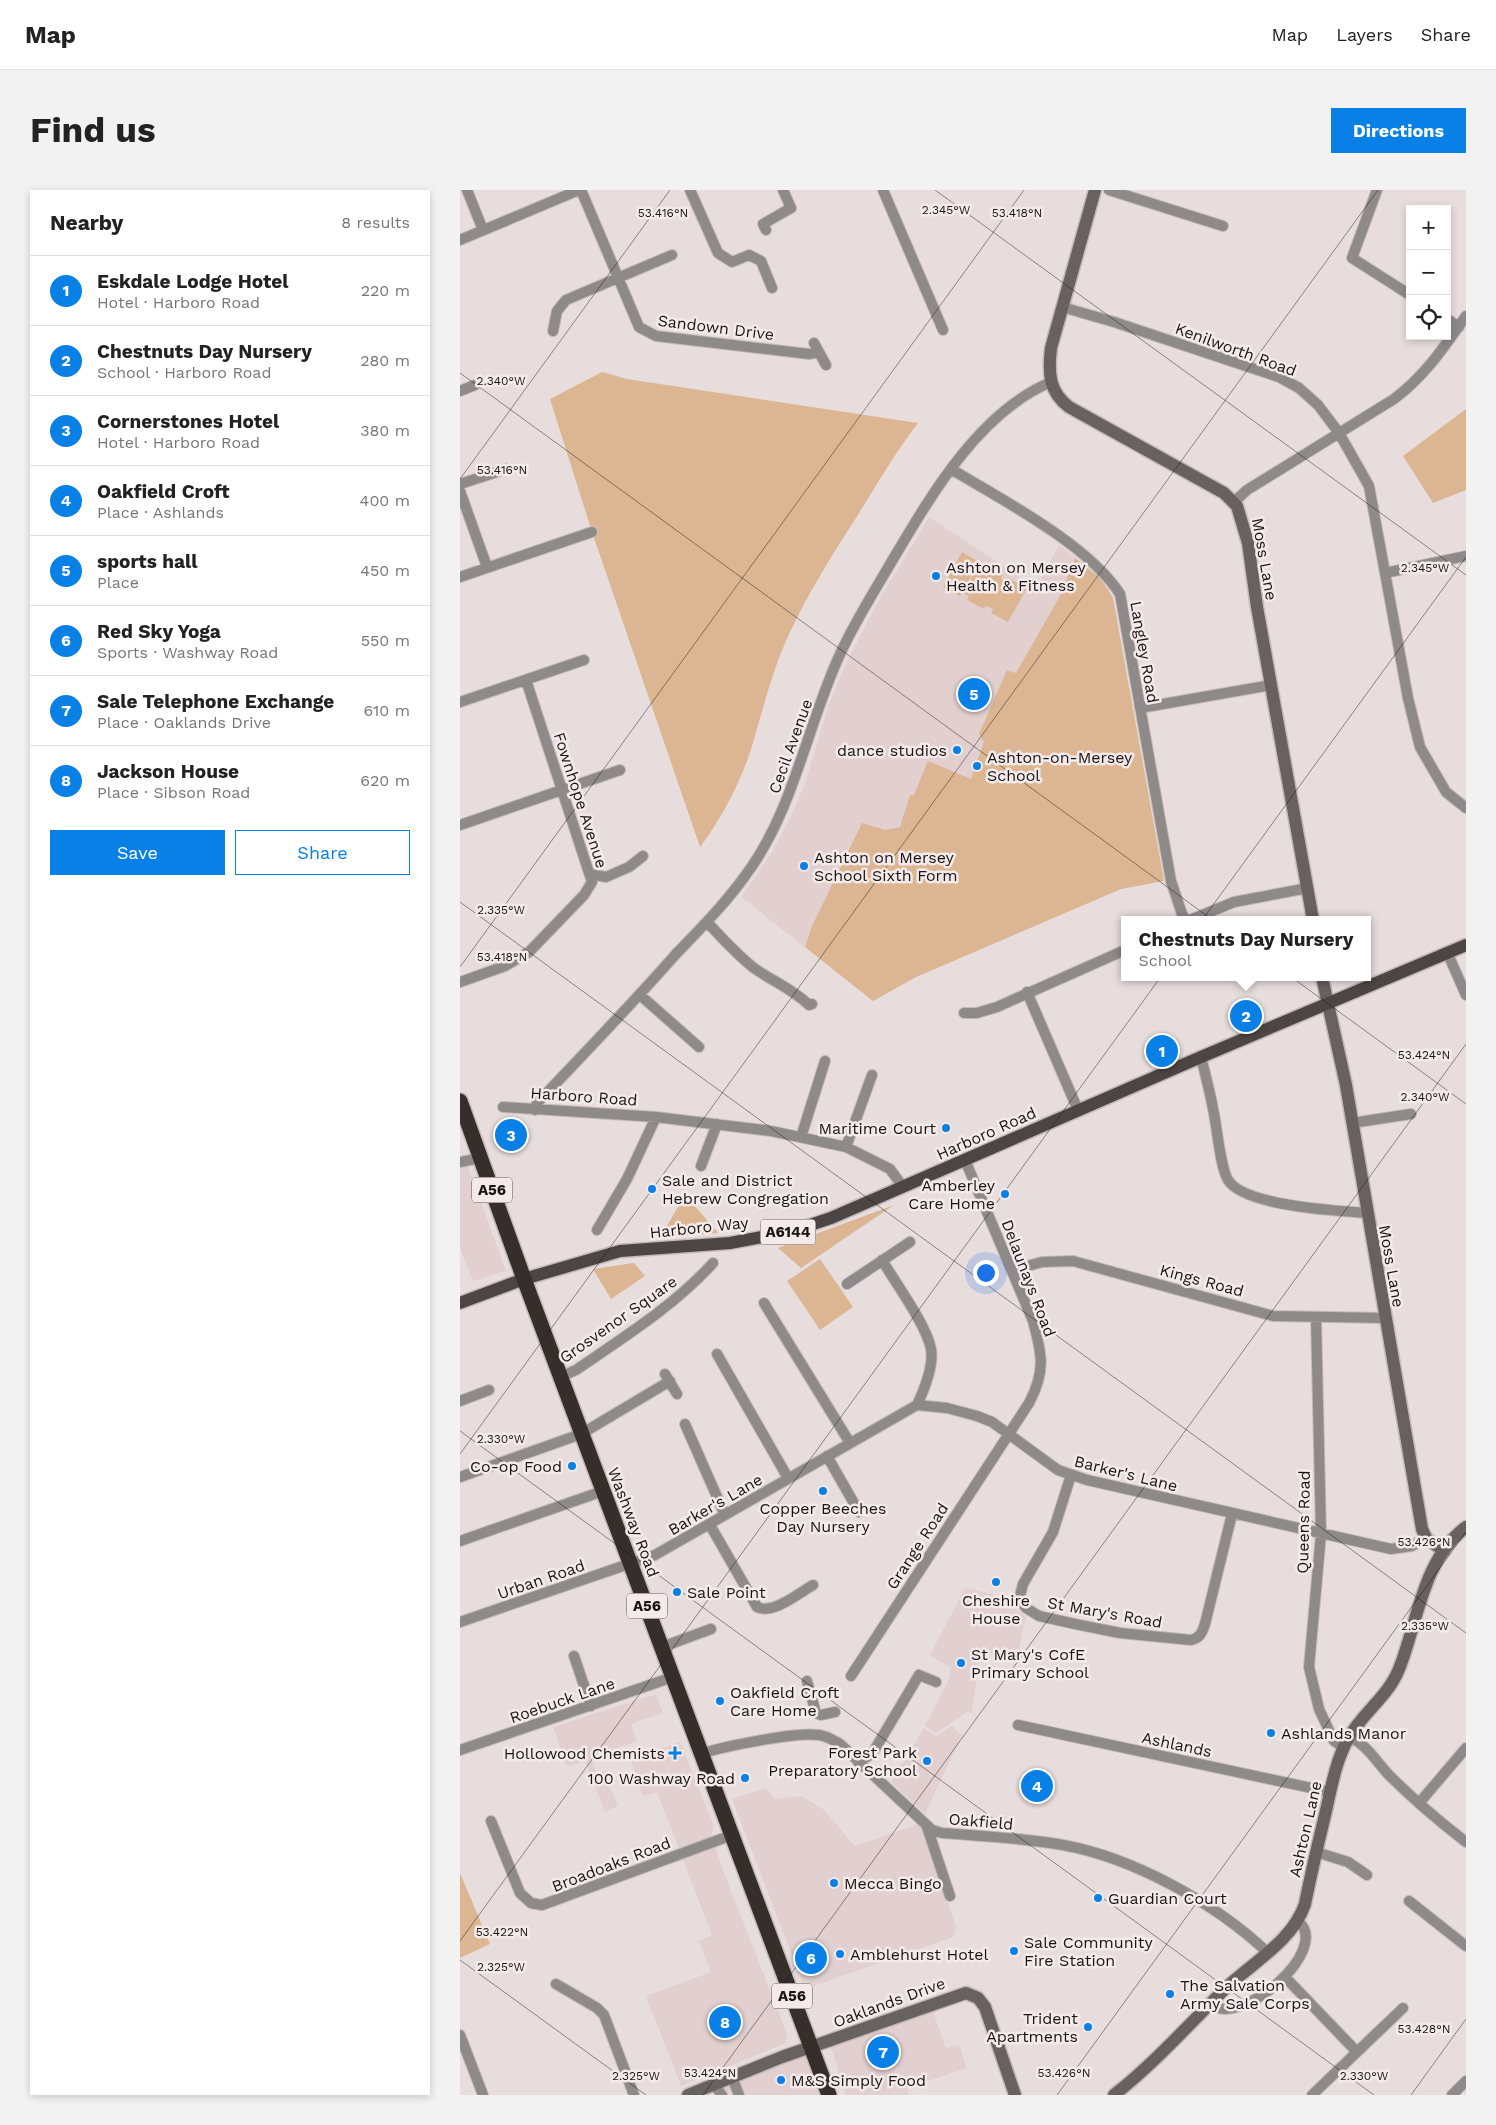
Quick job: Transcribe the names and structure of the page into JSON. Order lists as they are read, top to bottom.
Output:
{
  "streets": {
    "highway": ["A56", "Washway Road"],
    "main road": ["Harboro Road", "Harboro Way", "A6144"],
    "street": [
      "Sandown Drive",
      "Kenilworth Road",
      "Moss Lane",
      "Langley Road",
      "Cecil Avenue",
      "Fownhope Avenue",
      "Delaunays Road",
      "Kings Road",
      "Grosvenor Square",
      "Barker's Lane",
      "Queens Road",
      "Grange Road",
      "Urban Road",
      "St Mary's Road",
      "Roebuck Lane",
      "Ashlands",
      "Oakfield",
      "Ashton Lane",
      "Broadoaks Road",
      "Oaklands Drive"
    ]
  },
  "crossings": [
    ["Kenilworth Road", "Moss Lane"],
    ["Moss Lane", "Cecil Avenue"],
    ["Moss Lane", "Harboro Road"],
    ["Moss Lane", "Kings Road"],
    ["Moss Lane", "Barker's Lane"],
    ["Langley Road", "Cecil Avenue"],
    ["Cecil Avenue", "Harboro Road"],
    ["Harboro Road", "Harboro Way"],
    ["Harboro Road", "Delaunays Road"],
    ["Harboro Way", "A6144"],
    ["Harboro Way", "Washway Road"],
    ["A6144", "Washway Road"],
    ["Delaunays Road", "Kings Road"],
    ["Delaunays Road", "Barker's Lane"],
    ["Delaunays Road", "Grange Road"],
    ["Kings Road", "Queens Road"],
    ["Grosvenor Square", "Washway Road"],
    ["Barker's Lane", "Washway Road"],
    ["Barker's Lane", "Queens Road"],
    ["Barker's Lane", "Grange Road"],
    ["Barker's Lane", "Urban Road"],
    ["Barker's Lane", "St Mary's Road"],
    ["Washway Road", "Urban Road"],
    ["Washway Road", "Roebuck Lane"],
    ["Washway Road", "Broadoaks Road"],
    ["Washway Road", "Oaklands Drive"],
    ["Queens Road", "Ashton Lane"],
    ["Ashlands", "Ashton Lane"],
    ["Oakfield", "Ashton Lane"]
  ],
  "places": {
    "other": [
      "Ashton on Mersey Health & Fitness",
      "dance studios",
      "Ashton-on-Mersey School",
      "Ashton on Mersey School Sixth Form",
      "Maritime Court",
      "Sale and District Hebrew Congregation",
      "Amberley Care Home",
      "Co-op Food",
      "Copper Beeches Day Nursery",
      "Cheshire House",
      "Sale Point",
      "St Mary's CofE Primary School",
      "Oakfield Croft Care Home",
      "Ashlands Manor",
      "Forest Park Preparatory School",
      "100 Washway Road",
      "Mecca Bingo",
      "Guardian Court",
      "Sale Community Fire Station",
      "Amblehurst Hotel",
      "The Salvation Army Sale Corps",
      "Trident Apartments",
      "M&S Simply Food"
    ],
    "health": ["Hollowood Chemists"]
  },
  "page": {
    "header": "Map",
    "nav": ["Map", "Layers", "Share"],
    "buttons": [
      "Directions",
      ["Save", "Share"]
    ],
    "title": "Find us",
    "heading": ["Nearby", "8 results"],
    "map_buttons": ["+", "−"],
    "list": [
      {
        "mark": "1",
        "name": "Eskdale Lodge Hotel",
        "note": "Hotel · Harboro Road",
        "value": "220 m"
      },
      {
        "mark": "2",
        "name": "Chestnuts Day Nursery",
        "note": "School · Harboro Road",
        "value": "280 m"
      },
      {
        "mark": "3",
        "name": "Cornerstones Hotel",
        "note": "Hotel · Harboro Road",
        "value": "380 m"
      },
      {
        "mark": "4",
        "name": "Oakfield Croft",
        "note": "Place · Ashlands",
        "value": "400 m"
      },
      {
        "mark": "5",
        "name": "sports hall",
        "note": "Place",
        "value": "450 m"
      },
      {
        "mark": "6",
        "name": "Red Sky Yoga",
        "note": "Sports · Washway Road",
        "value": "550 m"
      },
      {
        "mark": "7",
        "name": "Sale Telephone Exchange",
        "note": "Place · Oaklands Drive",
        "value": "610 m"
      },
      {
        "mark": "8",
        "name": "Jackson House",
        "note": "Place · Sibson Road",
        "value": "620 m"
      }
    ],
    "pins": [
      "5",
      "2",
      "1",
      "3",
      "4",
      "6",
      "8",
      "7"
    ],
    "popup": ["Chestnuts Day Nursery", "School"]
  },
  "coordinates": [
    "2.345°W",
    "53.416°N",
    "53.418°N",
    "2.340°W",
    "2.335°W",
    "53.424°N",
    "2.330°W",
    "53.426°N",
    "53.422°N",
    "2.325°W",
    "53.428°N"
  ]
}
